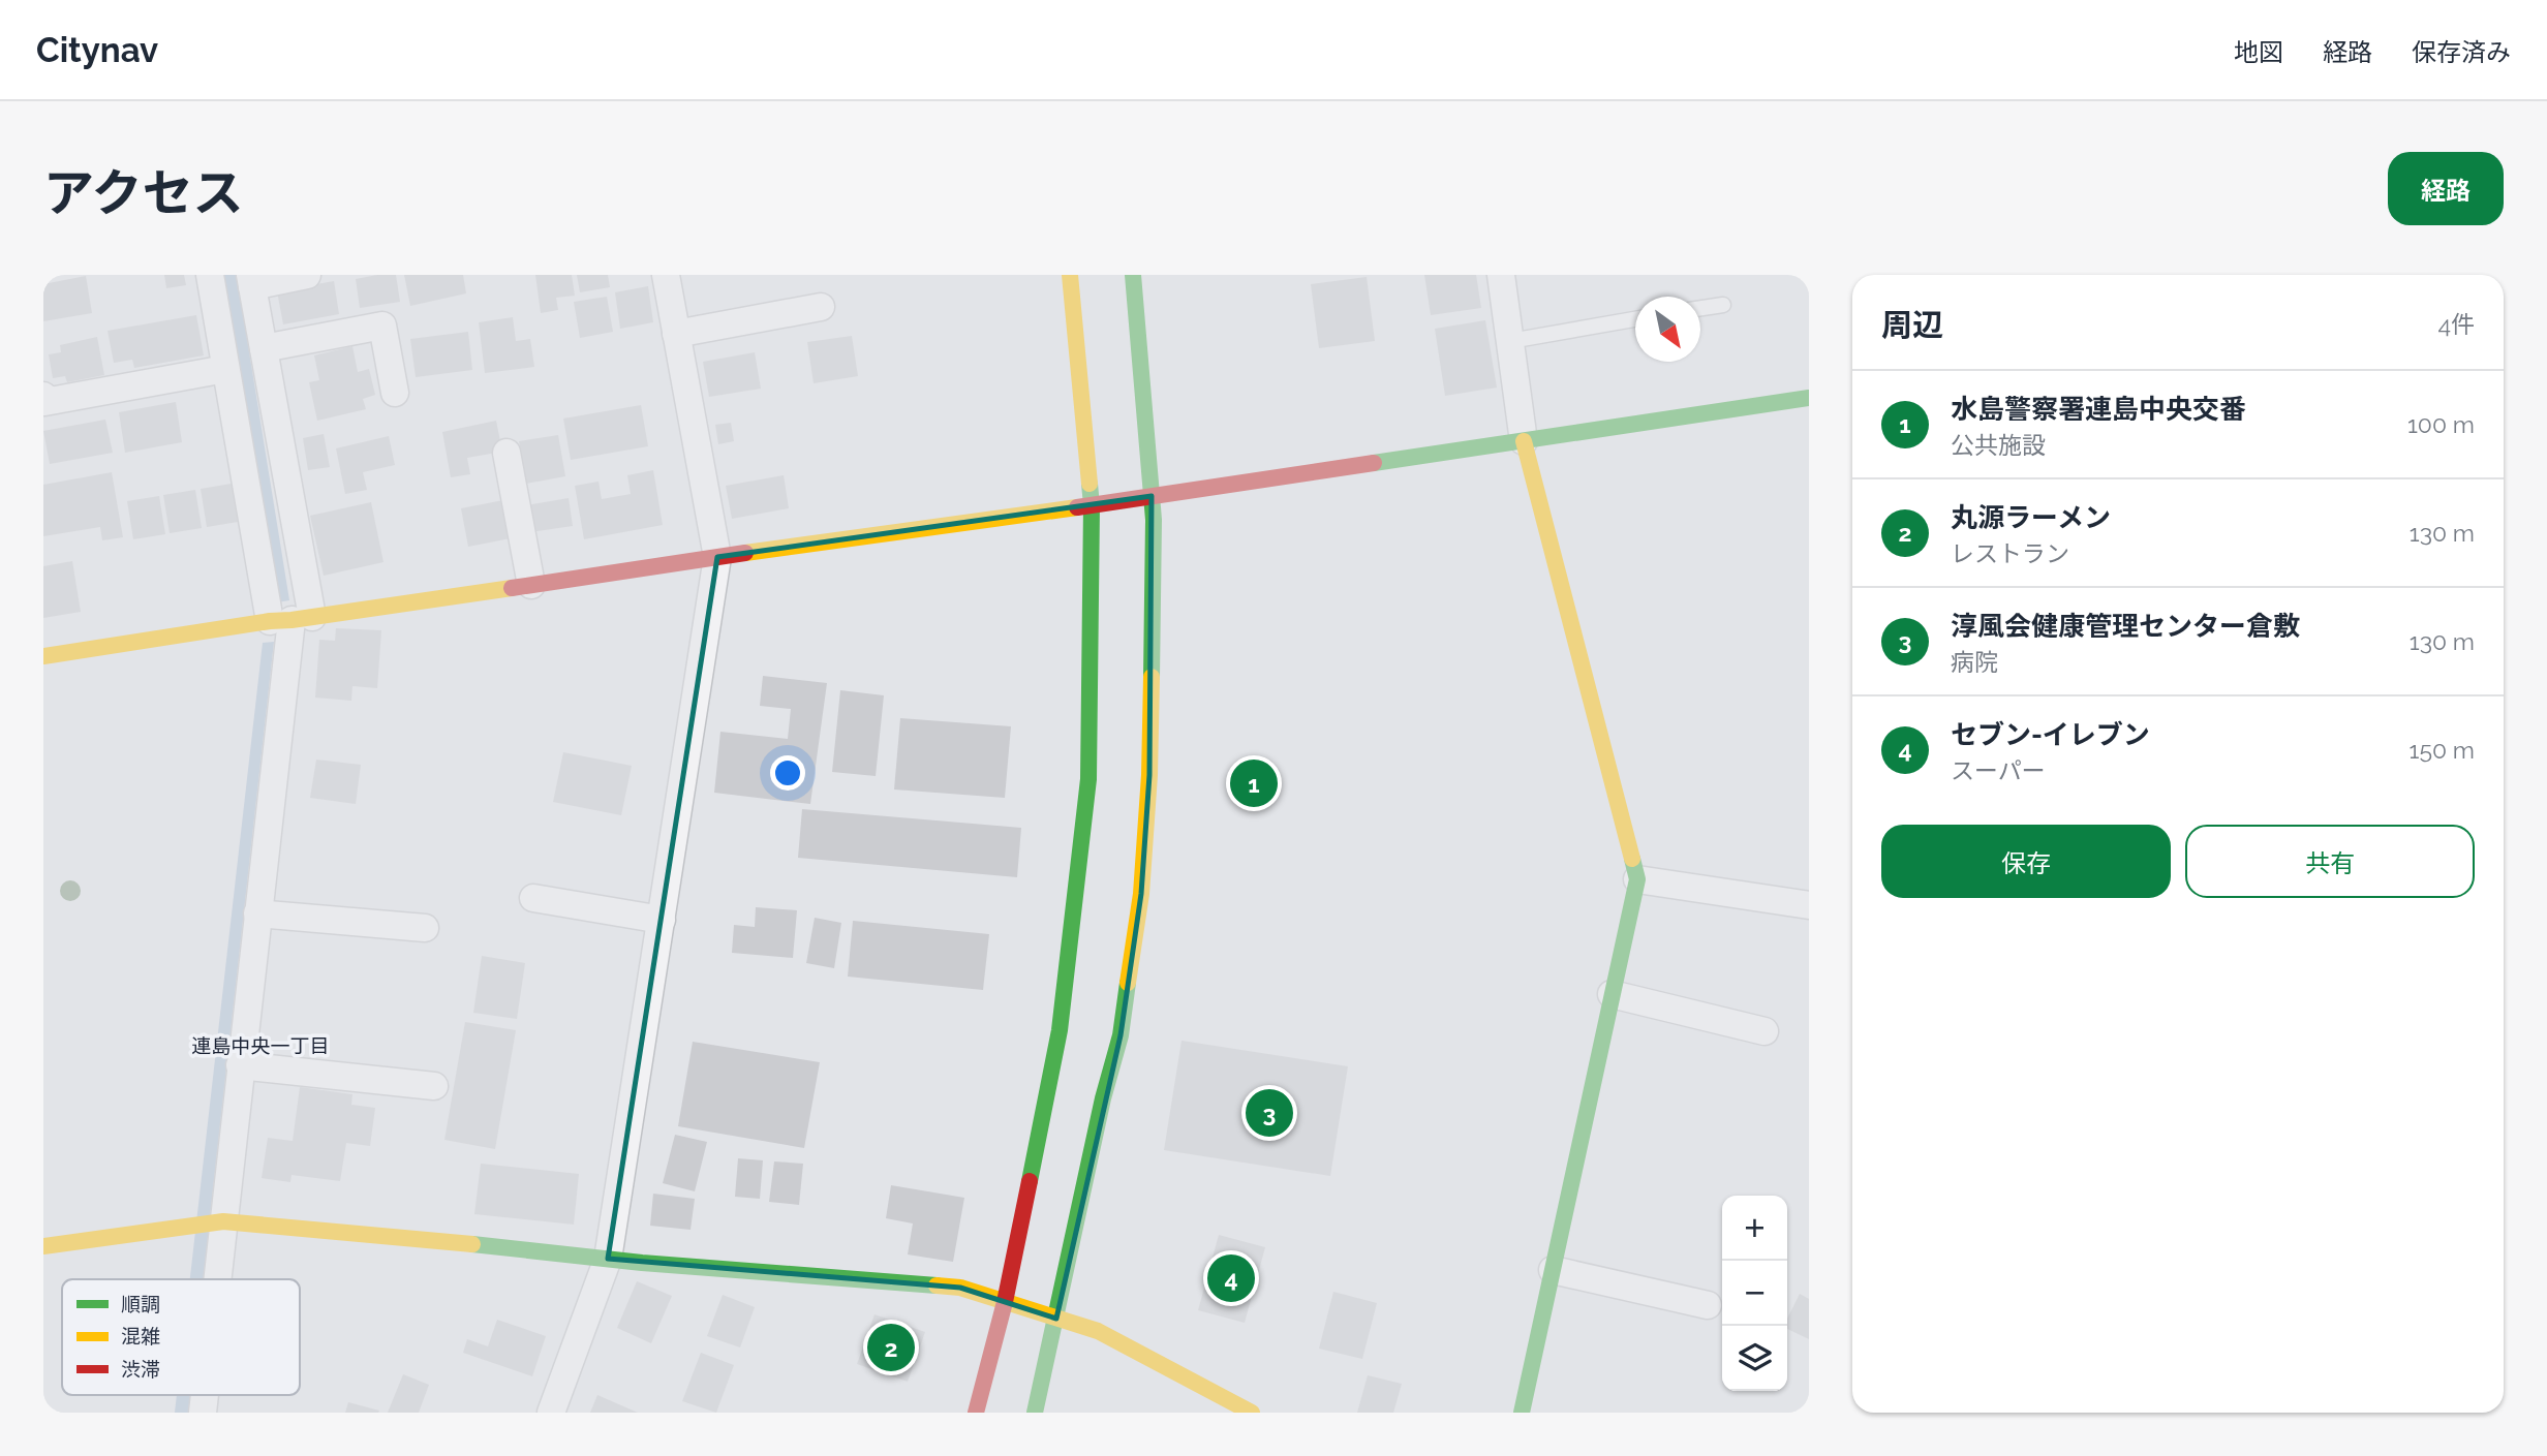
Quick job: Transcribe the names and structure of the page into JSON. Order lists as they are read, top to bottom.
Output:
{
  "districts": ["連島中央一丁目"],
  "legend": ["順調", "混雑", "渋滞"],
  "north": "bottom right",
  "page": {
    "header": "Citynav",
    "nav": ["地図", "経路", "保存済み"],
    "title": "アクセス",
    "buttons": [
      "経路",
      ["保存", "共有"]
    ],
    "heading": ["周辺", "4件"],
    "list": [
      {
        "mark": "1",
        "name": "水島警察署連島中央交番",
        "note": "公共施設",
        "value": "100 m"
      },
      {
        "mark": "2",
        "name": "丸源ラーメン",
        "note": "レストラン",
        "value": "130 m"
      },
      {
        "mark": "3",
        "name": "淳風会健康管理センター倉敷",
        "note": "病院",
        "value": "130 m"
      },
      {
        "mark": "4",
        "name": "セブン-イレブン",
        "note": "スーパー",
        "value": "150 m"
      }
    ],
    "pins": [
      "1",
      "3",
      "4",
      "2"
    ],
    "map_buttons": ["+", "−"]
  }
}
